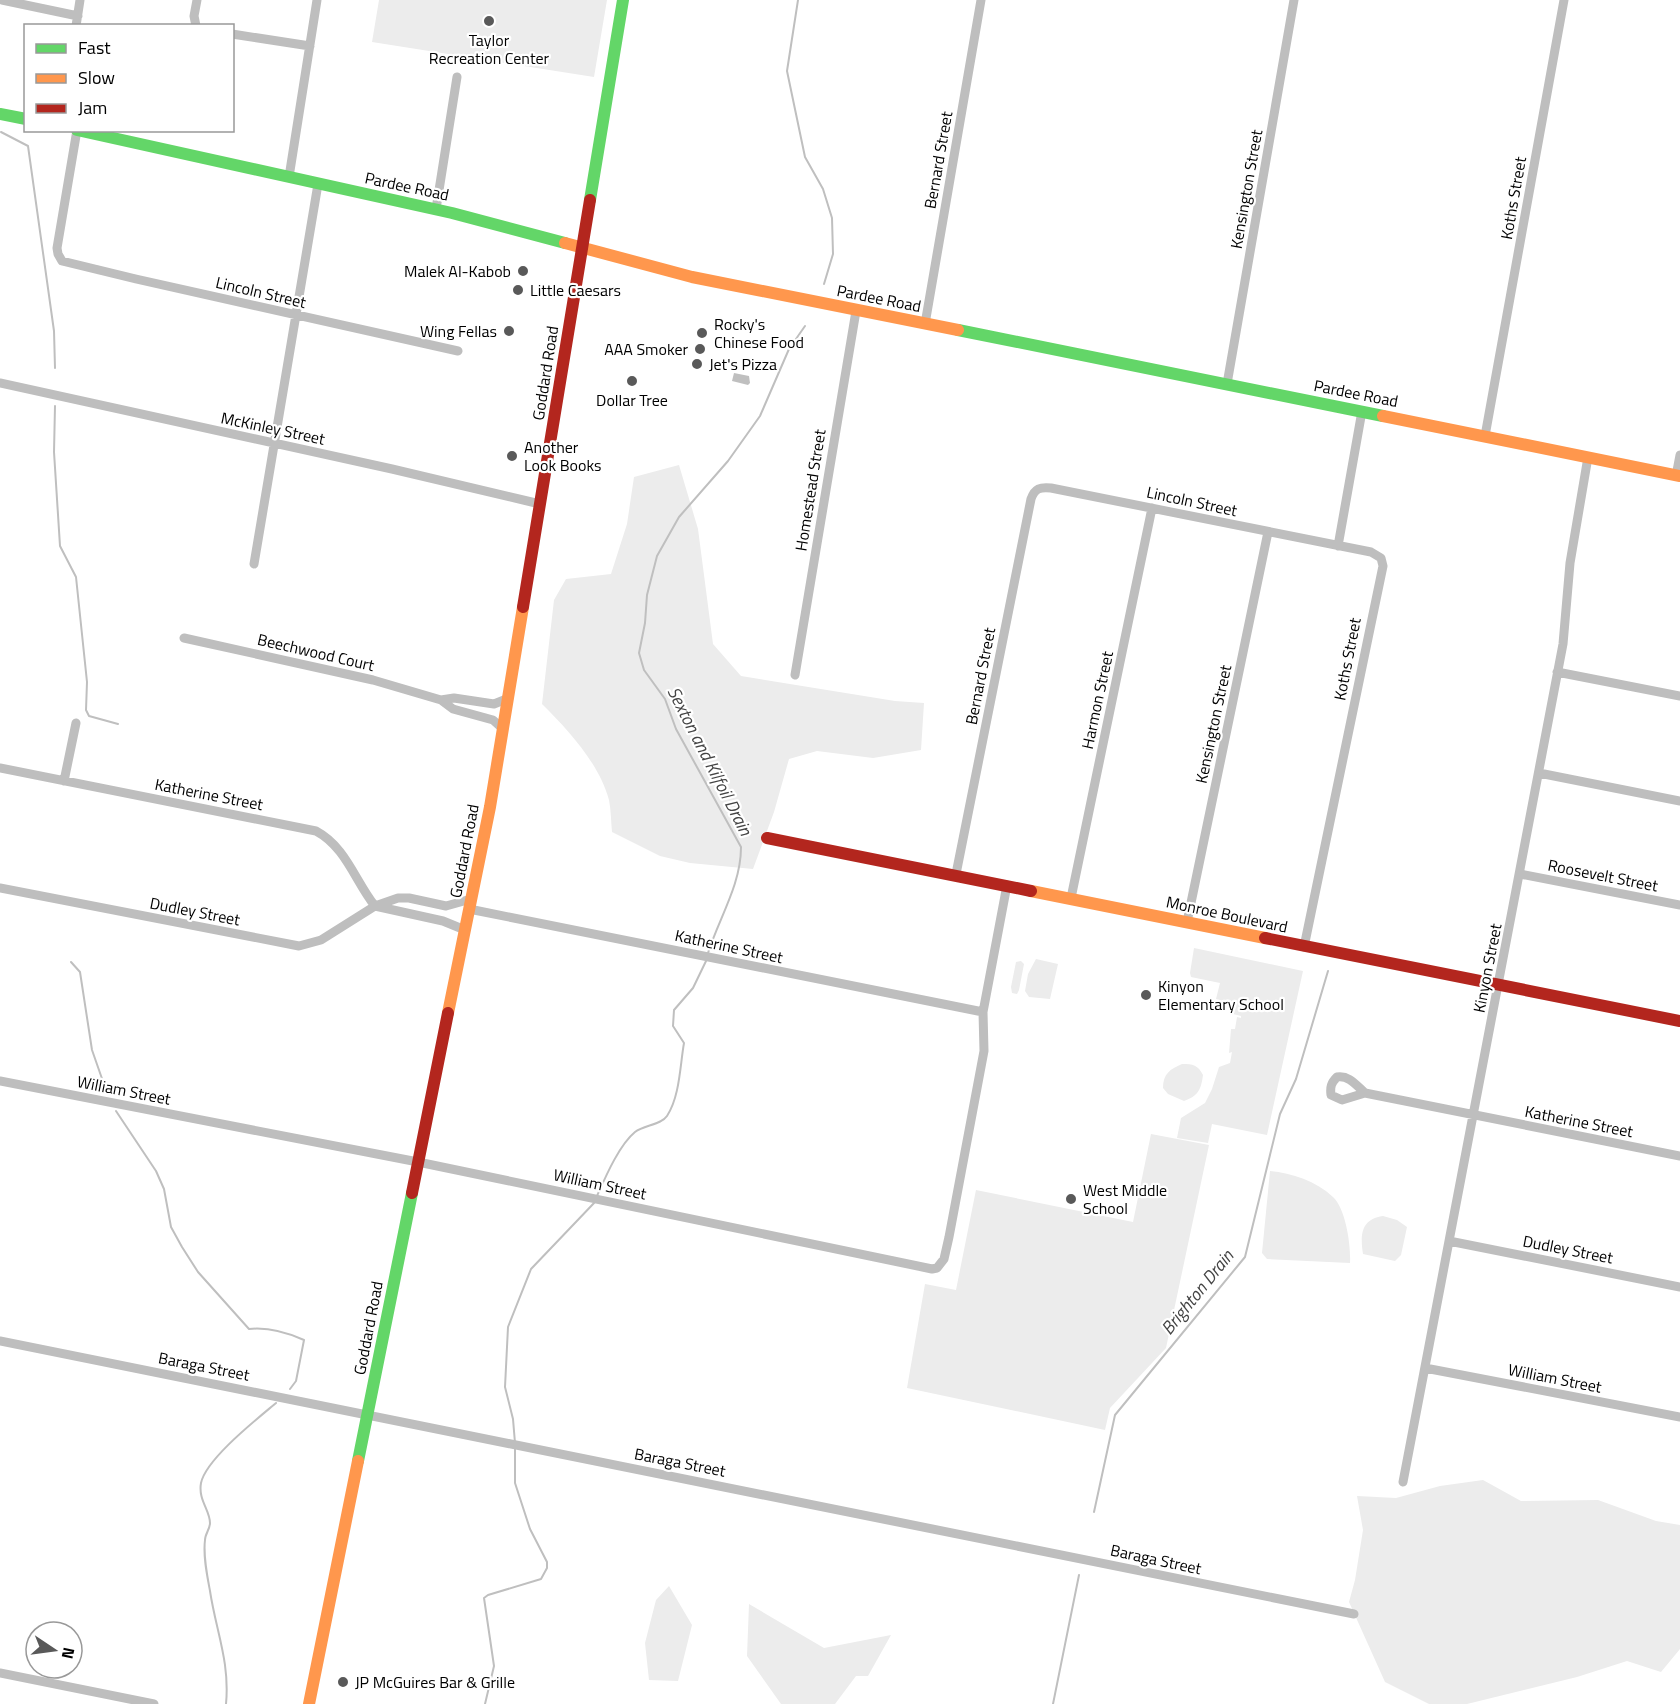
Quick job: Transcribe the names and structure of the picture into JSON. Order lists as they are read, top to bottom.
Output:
{
  "streets": {
    "main road": ["Pardee Road", "Goddard Road", "Monroe Boulevard"],
    "street": [
      "Bernard Street",
      "Kensington Street",
      "Koths Street",
      "Lincoln Street",
      "McKinley Street",
      "Homestead Street",
      "Beechwood Court",
      "Harmon Street",
      "Katherine Street",
      "Roosevelt Street",
      "Dudley Street",
      "Kinyon Street",
      "William Street",
      "Baraga Street"
    ]
  },
  "crossings": [
    ["Bernard Street", "Pardee Road"],
    ["Bernard Street", "Lincoln Street"],
    ["Bernard Street", "Monroe Boulevard"],
    ["Pardee Road", "Kensington Street"],
    ["Pardee Road", "Koths Street"],
    ["Pardee Road", "Goddard Road"],
    ["Pardee Road", "Homestead Street"],
    ["Pardee Road", "Kinyon Street"],
    ["Kensington Street", "Lincoln Street"],
    ["Kensington Street", "Monroe Boulevard"],
    ["Koths Street", "Lincoln Street"],
    ["Koths Street", "Monroe Boulevard"],
    ["Lincoln Street", "Harmon Street"],
    ["Goddard Road", "McKinley Street"],
    ["Goddard Road", "Beechwood Court"],
    ["Goddard Road", "Katherine Street"],
    ["Goddard Road", "William Street"],
    ["Goddard Road", "Baraga Street"],
    ["Harmon Street", "Monroe Boulevard"],
    ["Katherine Street", "Dudley Street"],
    ["Katherine Street", "Kinyon Street"],
    ["Katherine Street", "William Street"],
    ["Roosevelt Street", "Kinyon Street"],
    ["Dudley Street", "Kinyon Street"],
    ["Monroe Boulevard", "Kinyon Street"],
    ["Kinyon Street", "William Street"]
  ],
  "water": ["Sexton and Kilfoil Drain", "Brighton Drain"],
  "places": [
    "Taylor Recreation Center",
    "Malek Al-Kabob",
    "Little Caesars",
    "Wing Fellas",
    "Rocky's Chinese Food",
    "AAA Smoker",
    "Jet's Pizza",
    "Dollar Tree",
    "Another Look Books",
    "Kinyon Elementary School",
    "West Middle School",
    "JP McGuires Bar & Grille"
  ],
  "legend": ["Fast", "Slow", "Jam"],
  "north": "right"
}
